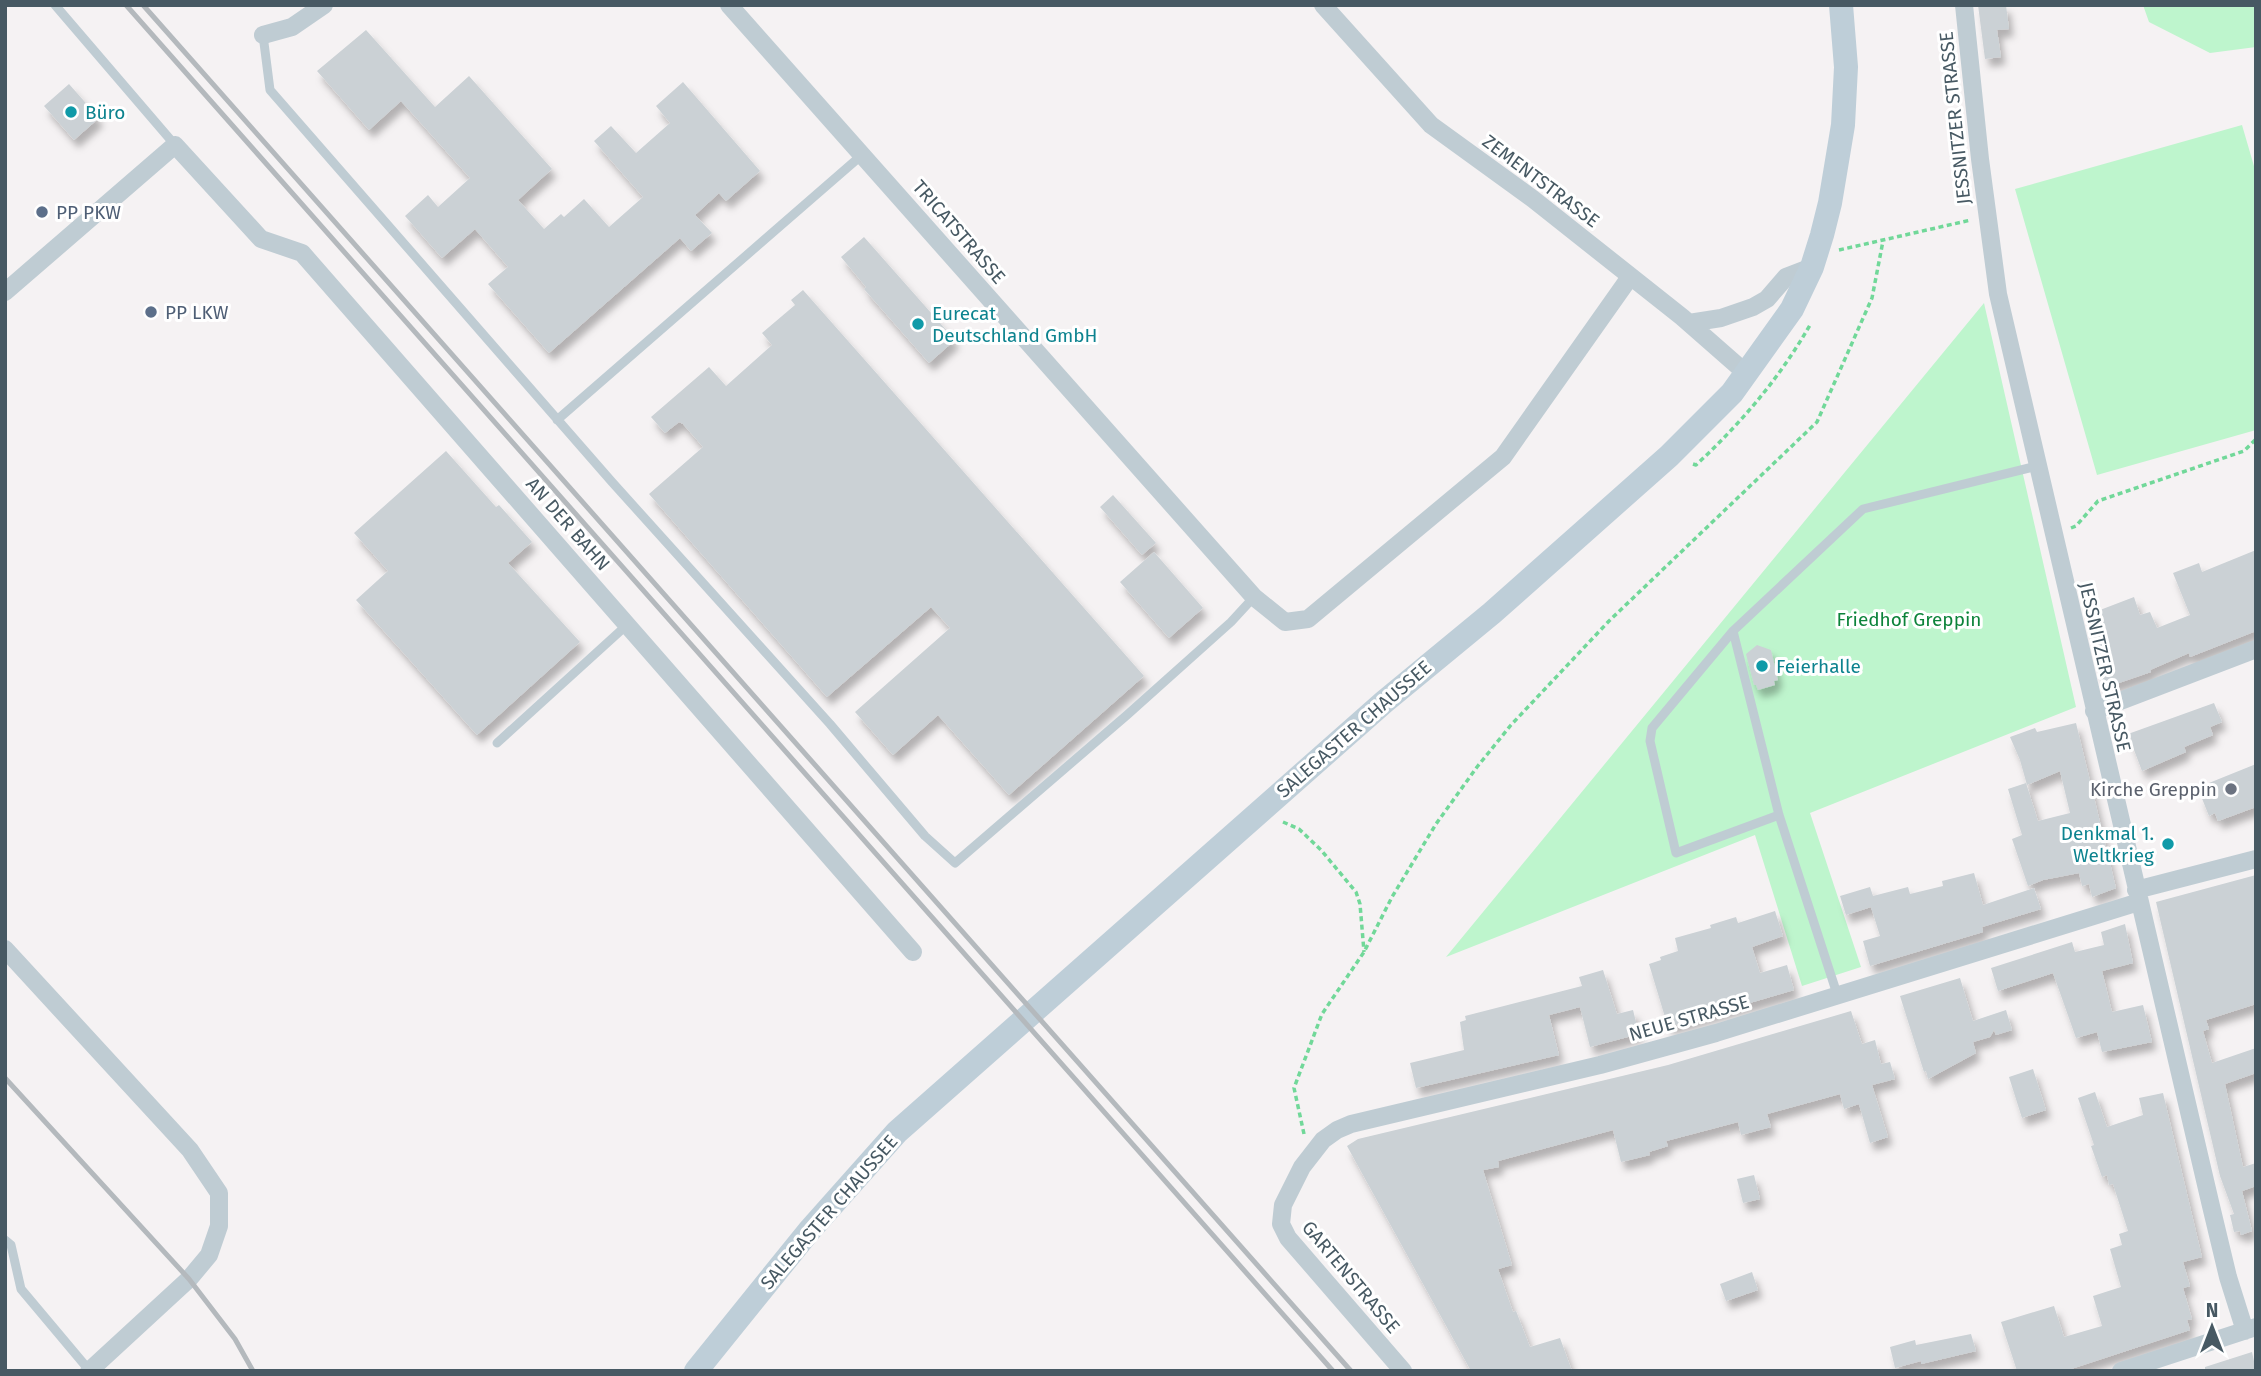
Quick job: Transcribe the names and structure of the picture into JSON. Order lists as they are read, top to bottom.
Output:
{
  "streets": {
    "main road": ["SALEGASTER CHAUSSEE"],
    "street": [
      "JESSNITZER STRASSE",
      "ZEMENTSTRASSE",
      "TRICATSTRASSE",
      "AN DER BAHN",
      "NEUE STRASSE",
      "GARTENSTRASSE"
    ]
  },
  "crossings": [
    ["JESSNITZER STRASSE", "NEUE STRASSE"],
    ["ZEMENTSTRASSE", "TRICATSTRASSE"],
    ["ZEMENTSTRASSE", "SALEGASTER CHAUSSEE"],
    ["NEUE STRASSE", "GARTENSTRASSE"]
  ],
  "parks": ["Friedhof Greppin"],
  "places": [
    "Büro",
    "PP PKW",
    "PP LKW",
    "Eurecat Deutschland GmbH",
    "Feierhalle",
    "Kirche Greppin",
    "Denkmal 1. Weltkrieg"
  ],
  "north": "top"
}
